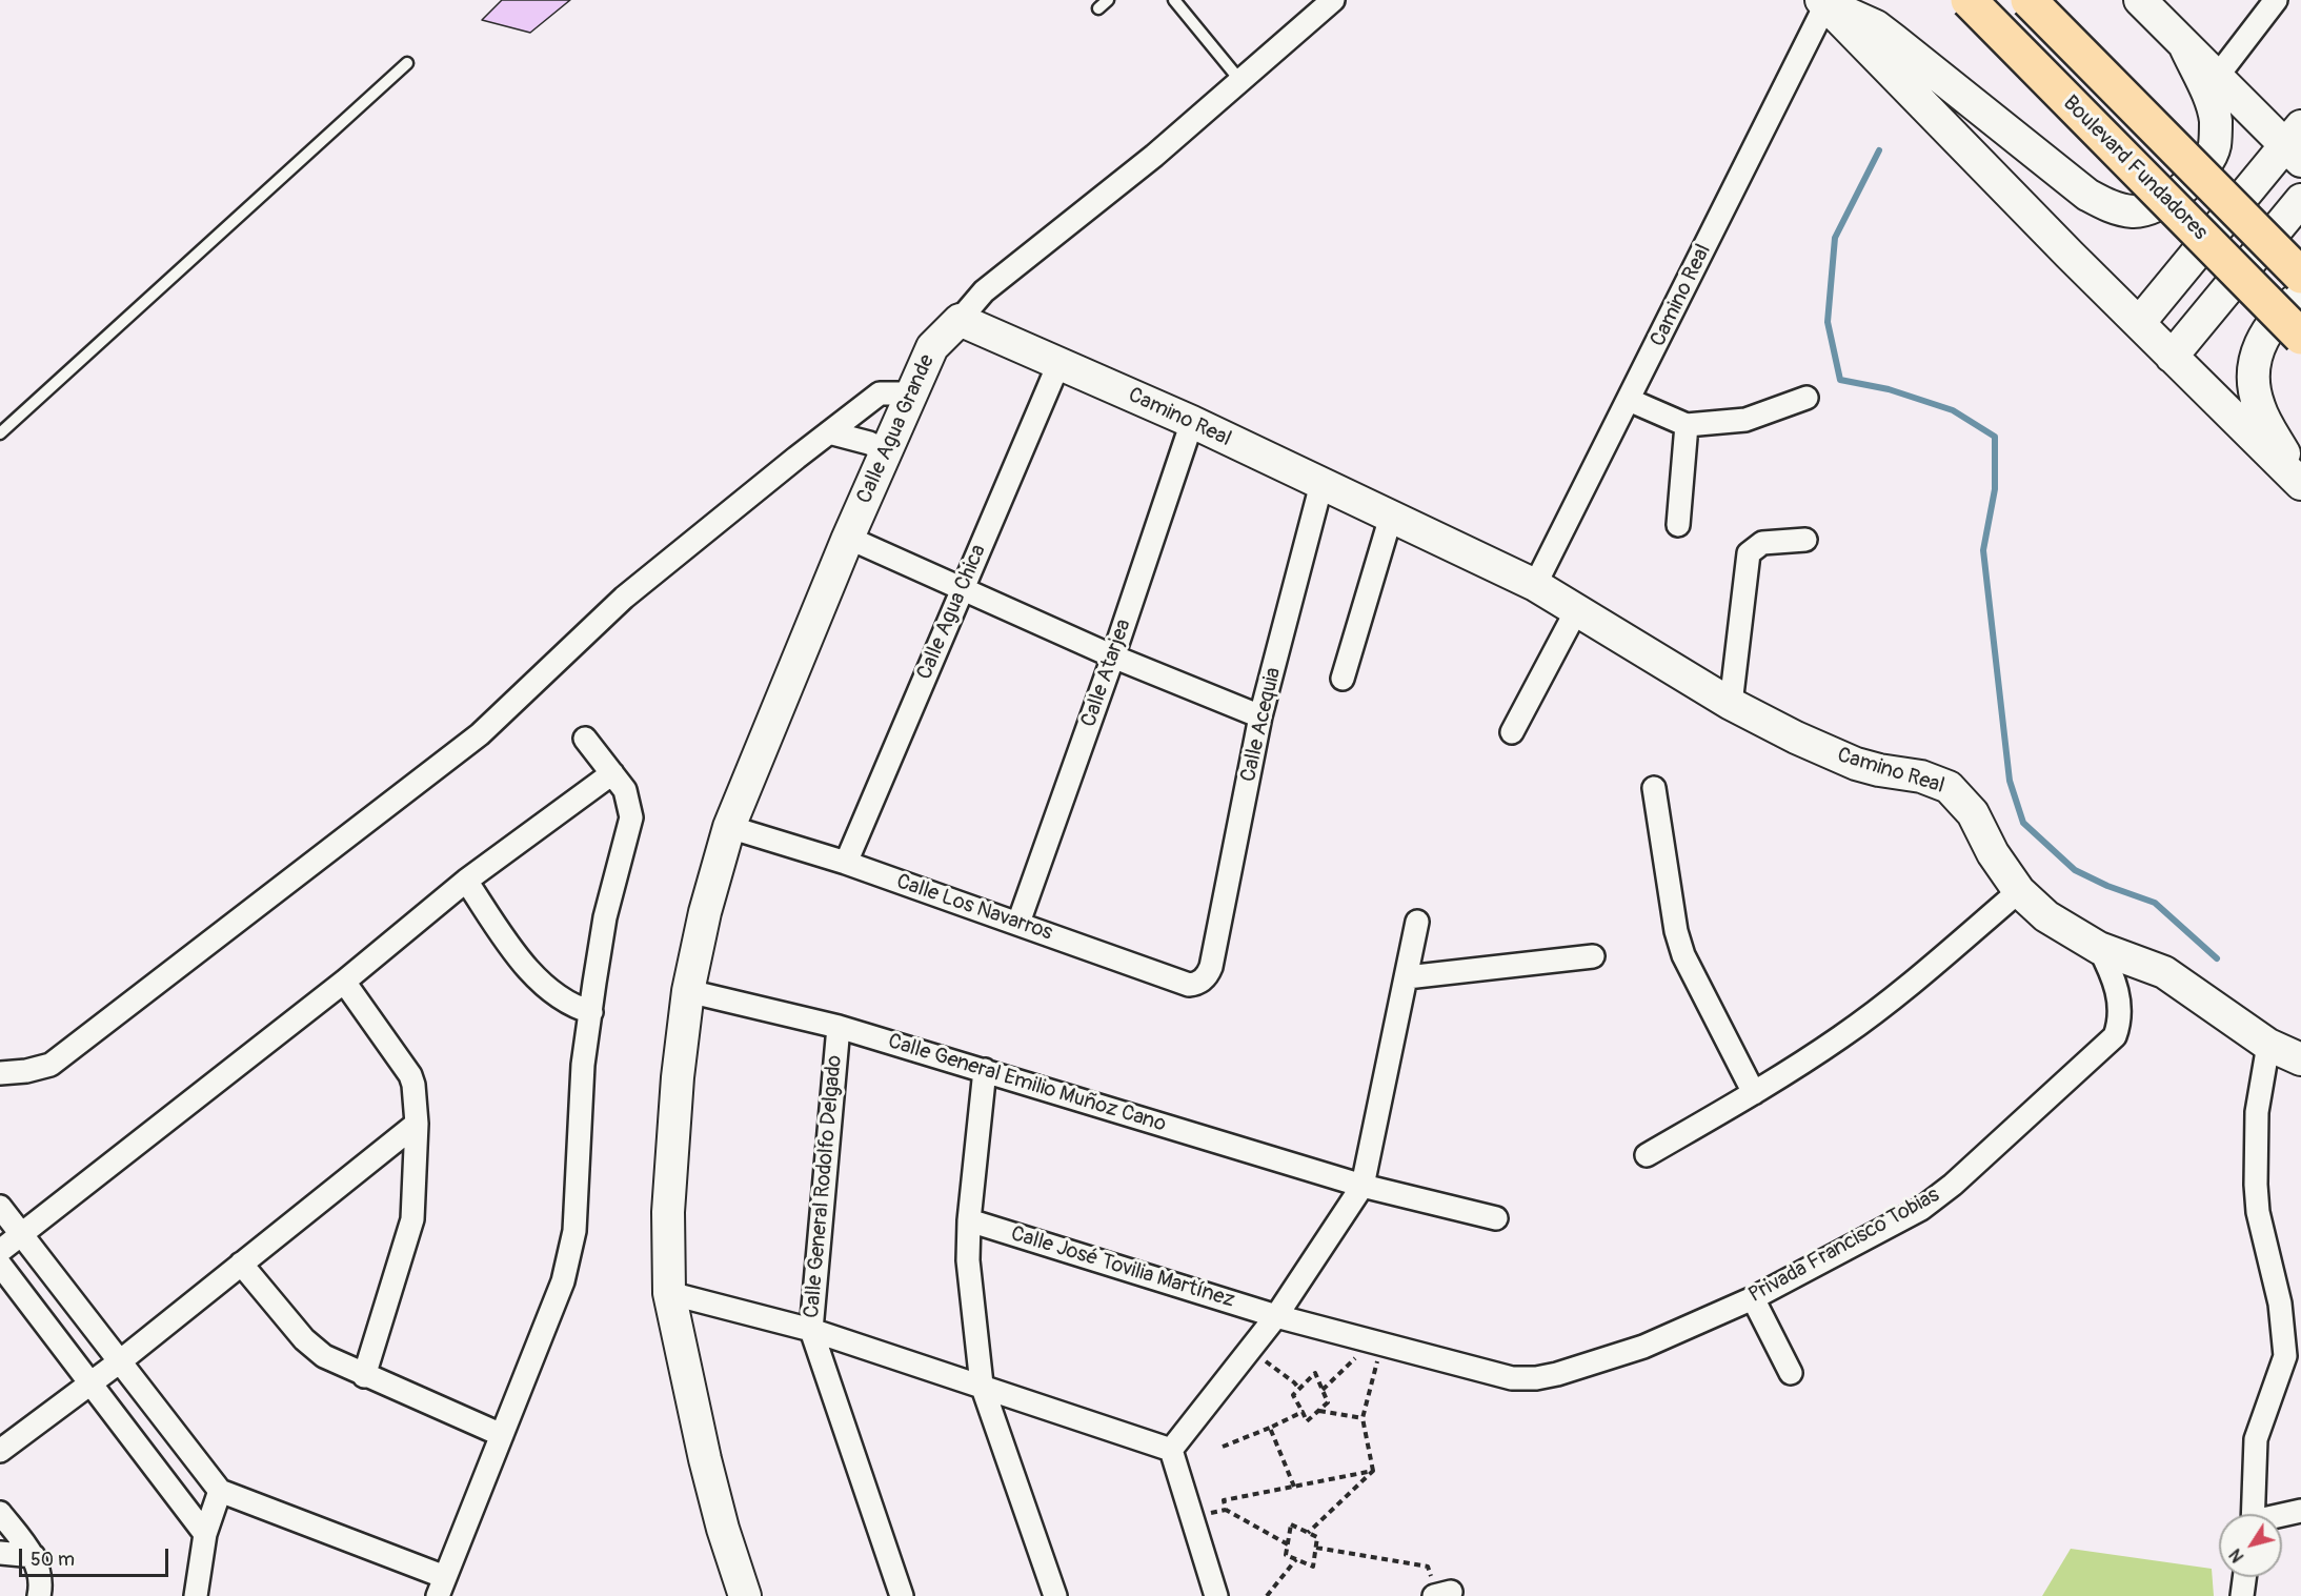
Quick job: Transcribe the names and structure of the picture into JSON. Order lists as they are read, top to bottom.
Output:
{
  "streets": {
    "highway": ["Boulevard Fundadores"],
    "street": [
      "Camino Real",
      "Calle Agua Grande",
      "Calle Agua Chica",
      "Calle Atarjea",
      "Calle Acequia",
      "Calle Los Navarros",
      "Calle General Emilio Muñoz Cano",
      "Calle General Rodolfo Delgado",
      "Privada Francisco Tobias",
      "Calle José Tovilia Martínez"
    ]
  },
  "crossings": [
    ["Camino Real", "Calle Agua Grande"],
    ["Camino Real", "Calle Agua Chica"],
    ["Camino Real", "Calle Atarjea"],
    ["Camino Real", "Calle Acequia"],
    ["Camino Real", "Privada Francisco Tobias"],
    ["Calle Agua Grande", "Calle Los Navarros"],
    ["Calle Agua Grande", "Calle General Emilio Muñoz Cano"],
    ["Calle Agua Chica", "Calle Los Navarros"],
    ["Calle Atarjea", "Calle Los Navarros"],
    ["Calle Acequia", "Calle Los Navarros"],
    ["Calle General Emilio Muñoz Cano", "Calle General Rodolfo Delgado"],
    ["Privada Francisco Tobias", "Calle José Tovilia Martínez"]
  ],
  "scale_bar": "50 m",
  "north": "bottom left"
}
